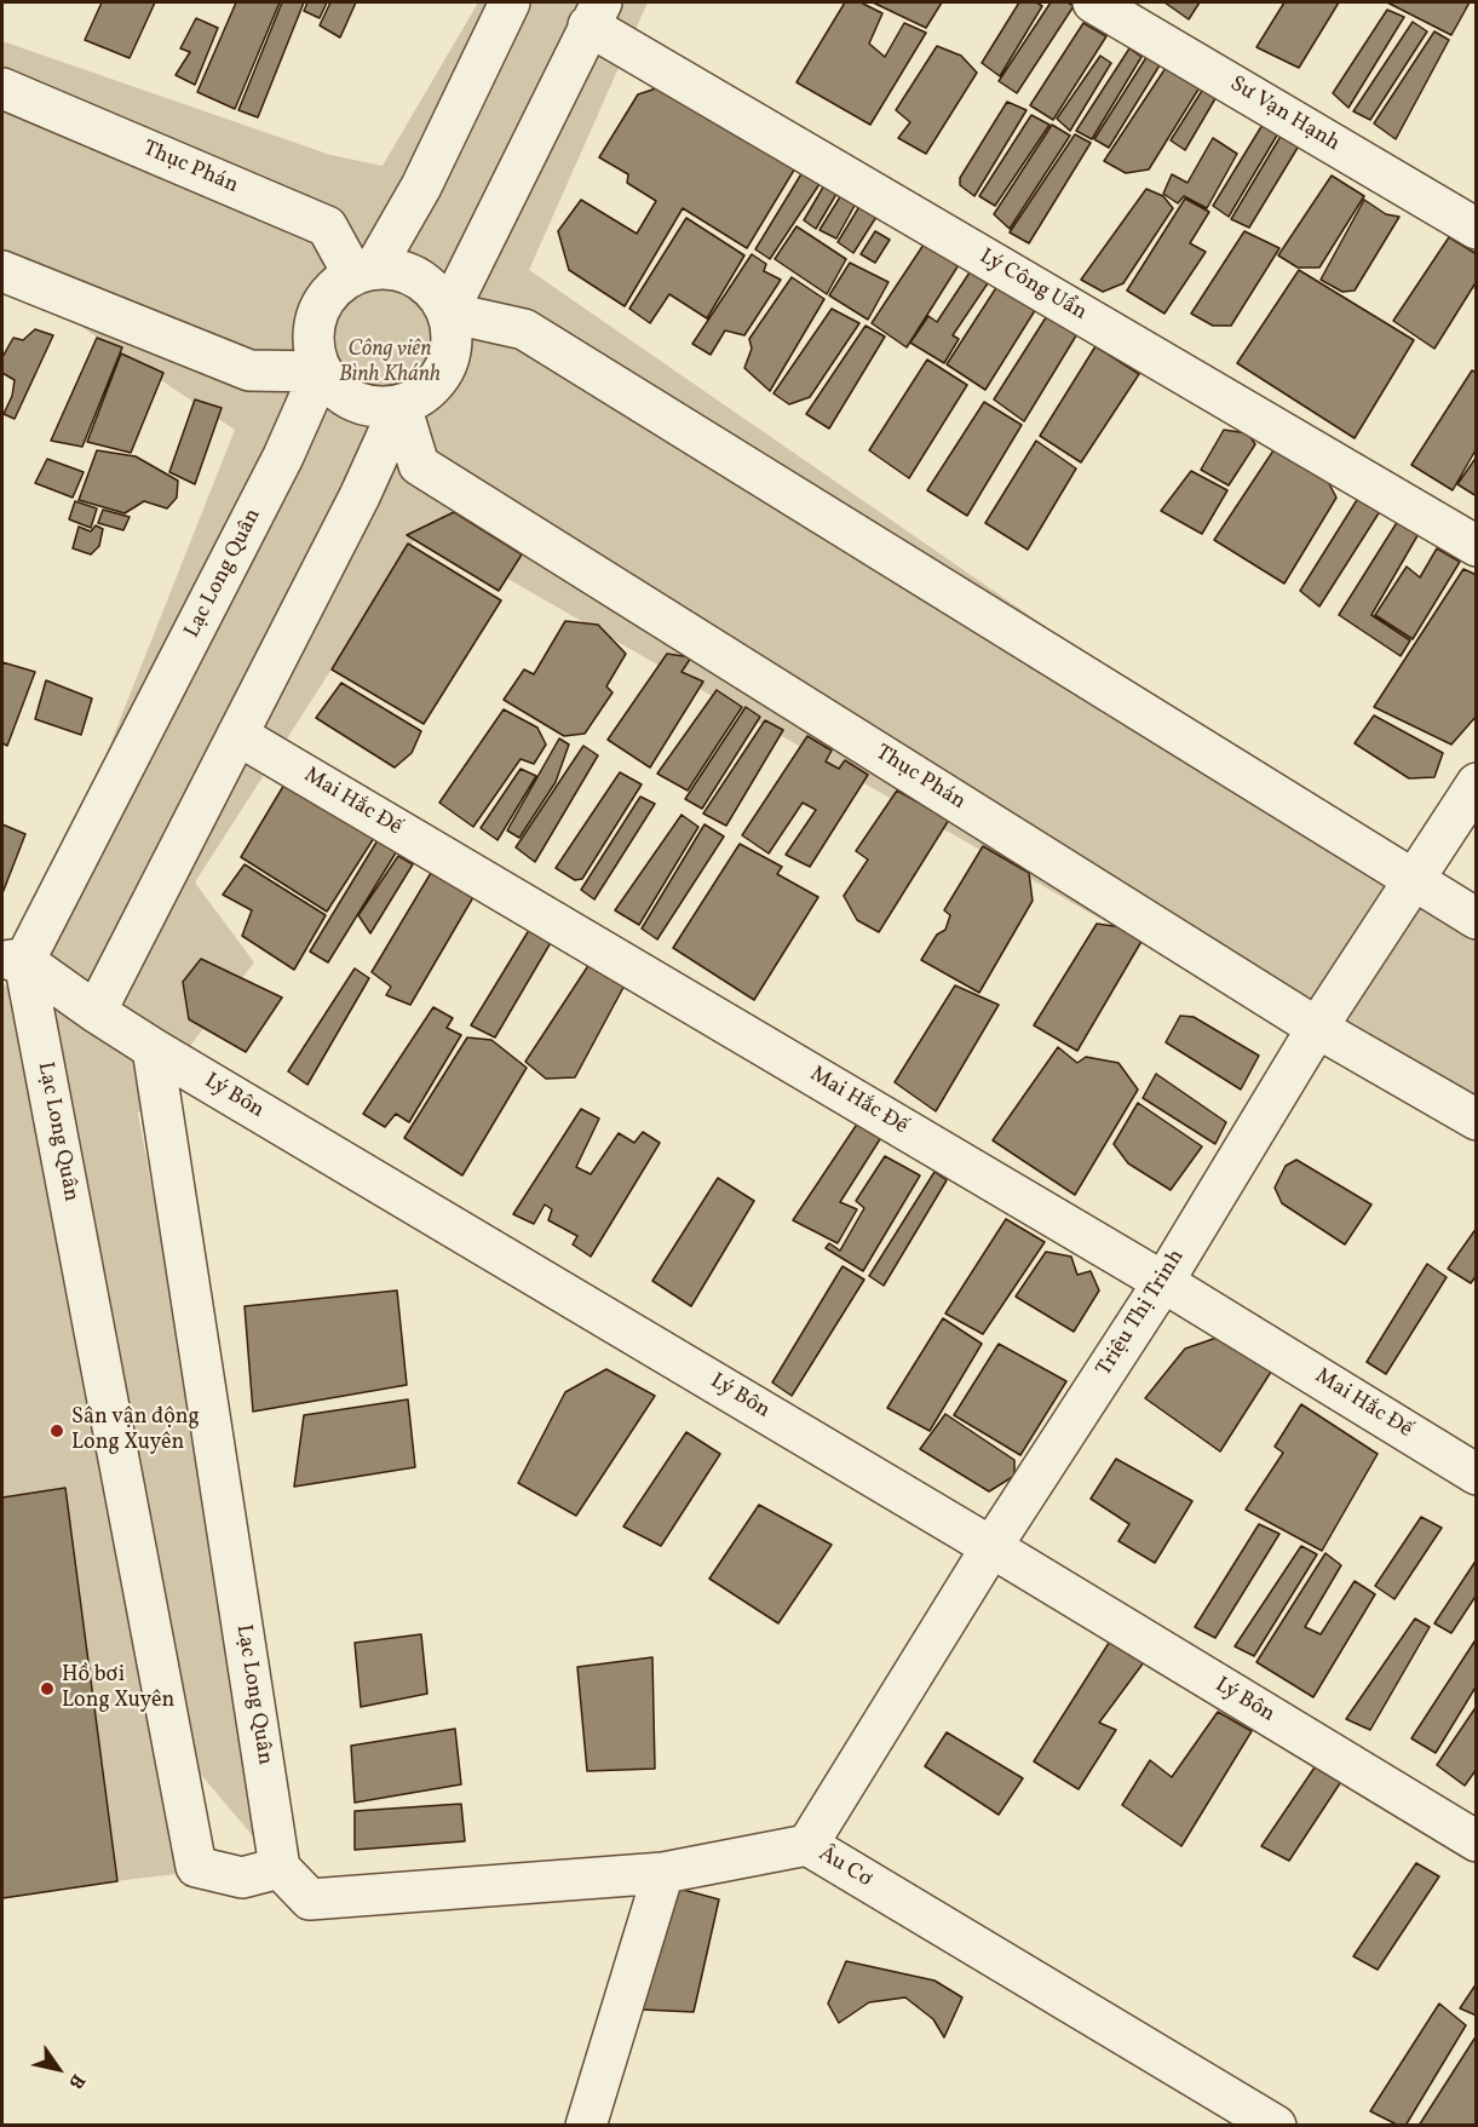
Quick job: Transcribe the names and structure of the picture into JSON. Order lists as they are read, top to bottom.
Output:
{
  "streets": {
    "street": [
      "Sư Vạn Hạnh",
      "Thục Phán",
      "Lý Công Uẩn",
      "Lạc Long Quân",
      "Mai Hắc Đế",
      "Lý Bôn",
      "Triệu Thị Trinh",
      "Âu Cơ"
    ]
  },
  "crossings": [
    ["Thục Phán", "Lạc Long Quân"],
    ["Thục Phán", "Triệu Thị Trinh"],
    ["Lạc Long Quân", "Lý Bôn"],
    ["Lạc Long Quân", "Âu Cơ"],
    ["Mai Hắc Đế", "Triệu Thị Trinh"],
    ["Lý Bôn", "Triệu Thị Trinh"],
    ["Triệu Thị Trinh", "Âu Cơ"]
  ],
  "parks": ["Công viên Bình Khánh"],
  "places": ["Sân vận động Long Xuyên", "Hồ bơi Long Xuyên"],
  "north": "bottom right"
}
